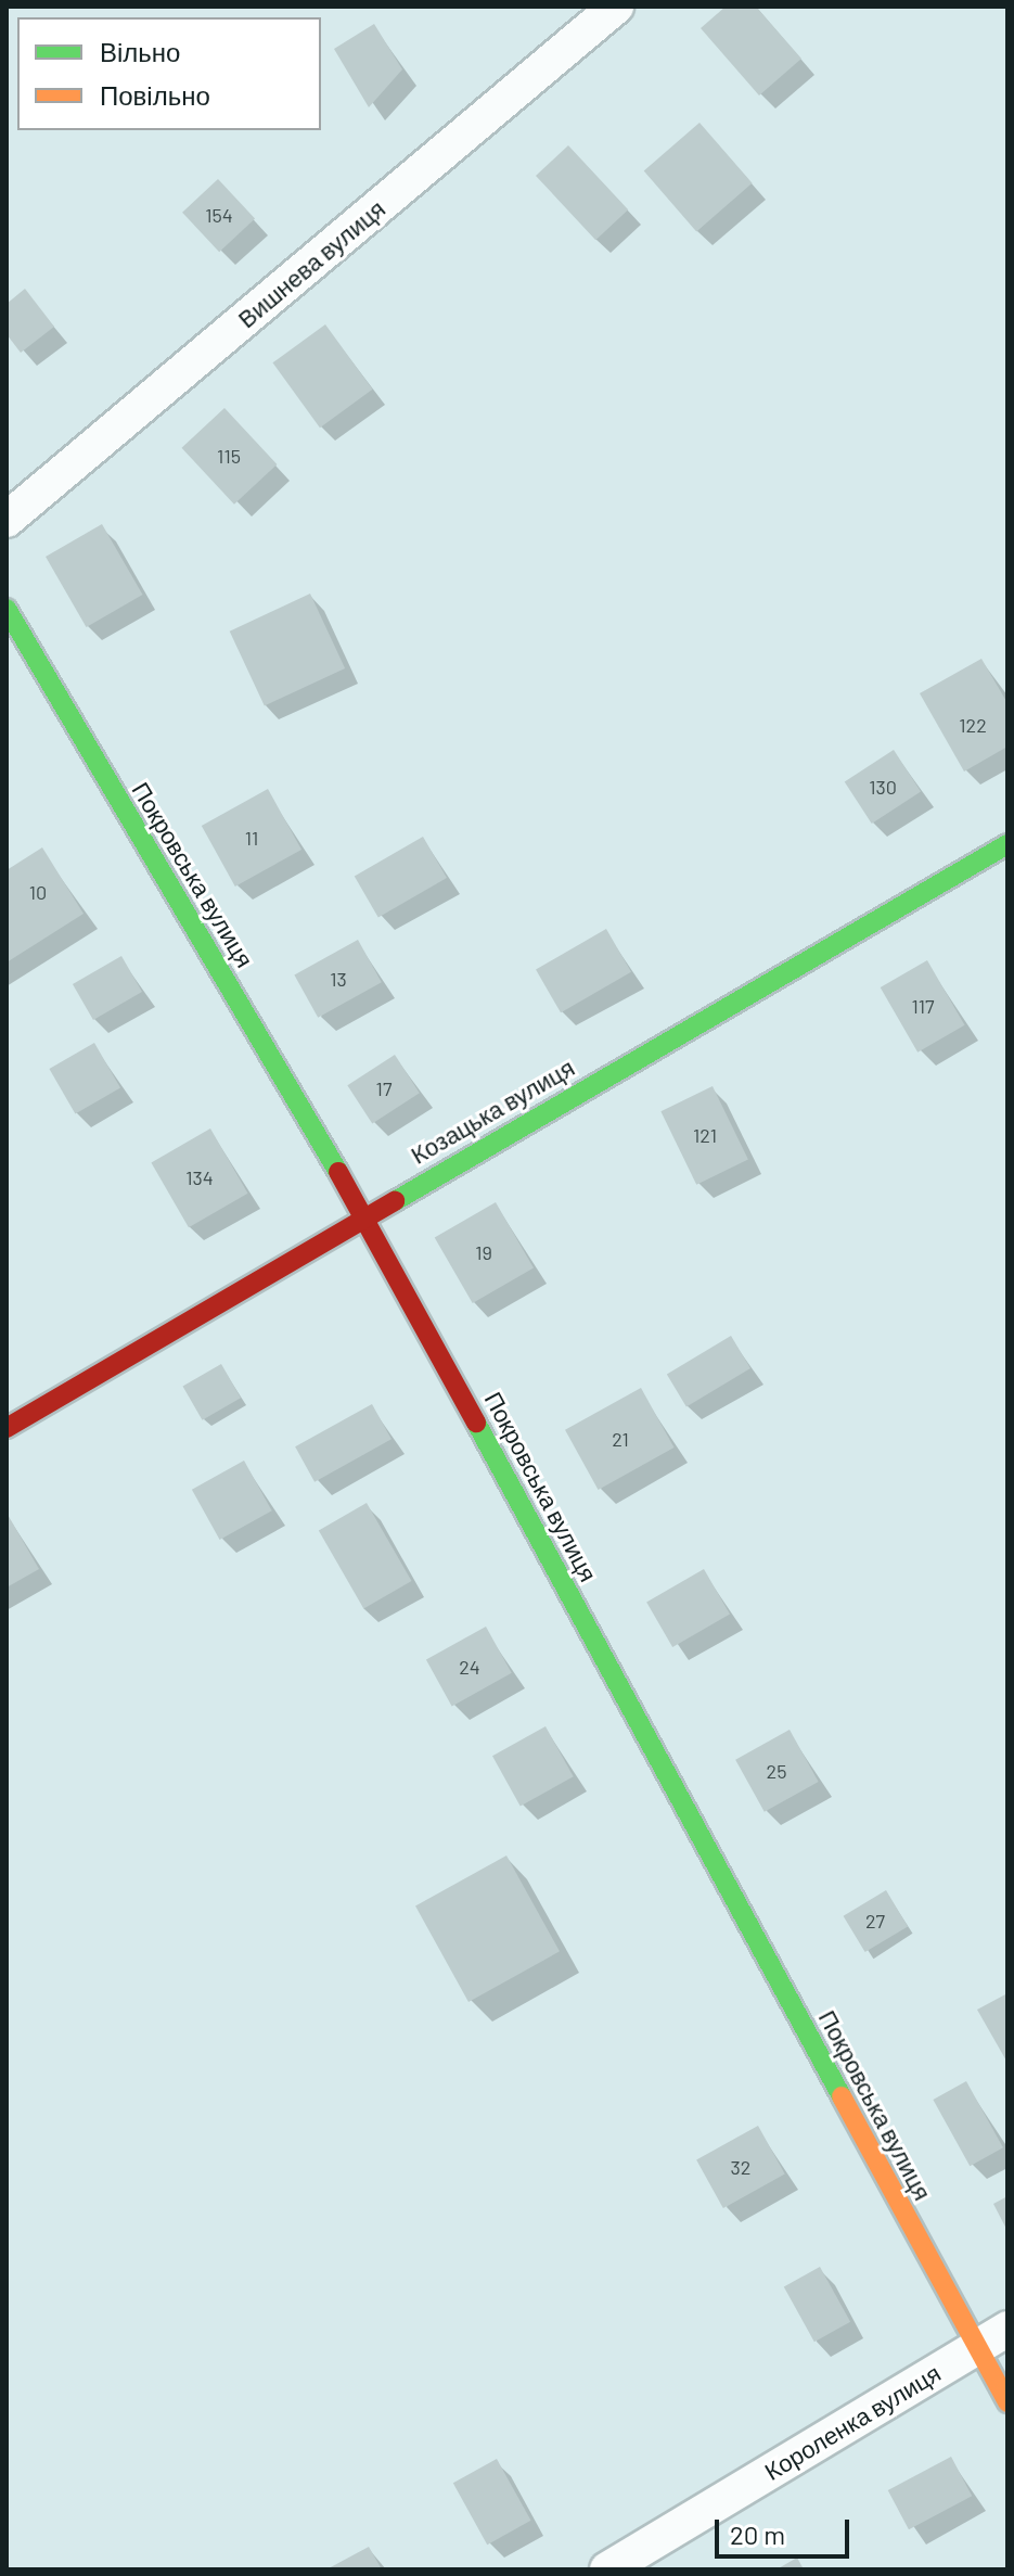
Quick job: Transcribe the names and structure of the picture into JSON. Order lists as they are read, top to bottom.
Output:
{
  "streets": {
    "street": [
      "Вишнева вулиця",
      "Покровська вулиця",
      "Козацька вулиця",
      "Короленка вулиця"
    ]
  },
  "crossings": [
    ["Покровська вулиця", "Козацька вулиця"],
    ["Покровська вулиця", "Короленка вулиця"]
  ],
  "house_numbers": [
    "154",
    "115",
    "122",
    "130",
    "11",
    "10",
    "13",
    "117",
    "17",
    "121",
    "134",
    "19",
    "21",
    "24",
    "25",
    "27",
    "32"
  ],
  "legend": ["Вільно", "Повільно"],
  "scale_bar": "20 m"
}
